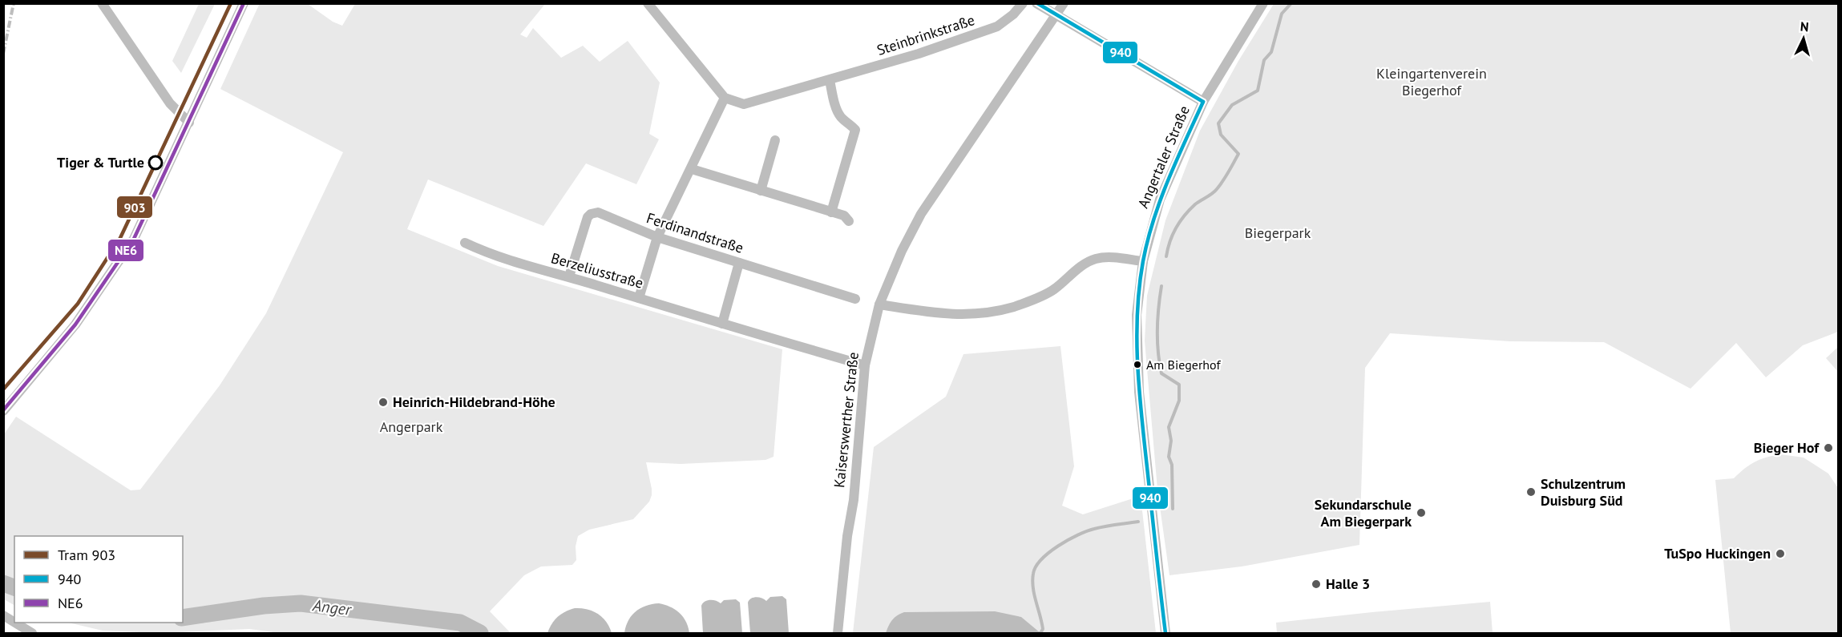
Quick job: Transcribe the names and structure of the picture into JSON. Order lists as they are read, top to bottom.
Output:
{
  "streets": {
    "street": [
      "Steinbrinkstraße",
      "Angertaler Straße",
      "Ferdinandstraße",
      "Berzeliusstraße",
      "Kaiserswerther Straße"
    ]
  },
  "crossings": [
    ["Ferdinandstraße", "Berzeliusstraße"],
    ["Berzeliusstraße", "Kaiserswerther Straße"]
  ],
  "water": ["Anger"],
  "parks": ["Kleingartenverein Biegerhof", "Biegerpark", "Angerpark"],
  "places": [
    "Tiger & Turtle",
    "Am Biegerhof",
    "Heinrich-Hildebrand-Höhe",
    "Bieger Hof",
    "Schulzentrum Duisburg Süd",
    "Sekundarschule Am Biegerpark",
    "TuSpo Huckingen",
    "Halle 3"
  ],
  "lines": ["tram line 903", "transit line 940", "transit line NE6"],
  "legend": ["Tram 903", "940", "NE6"],
  "north": "top"
}
